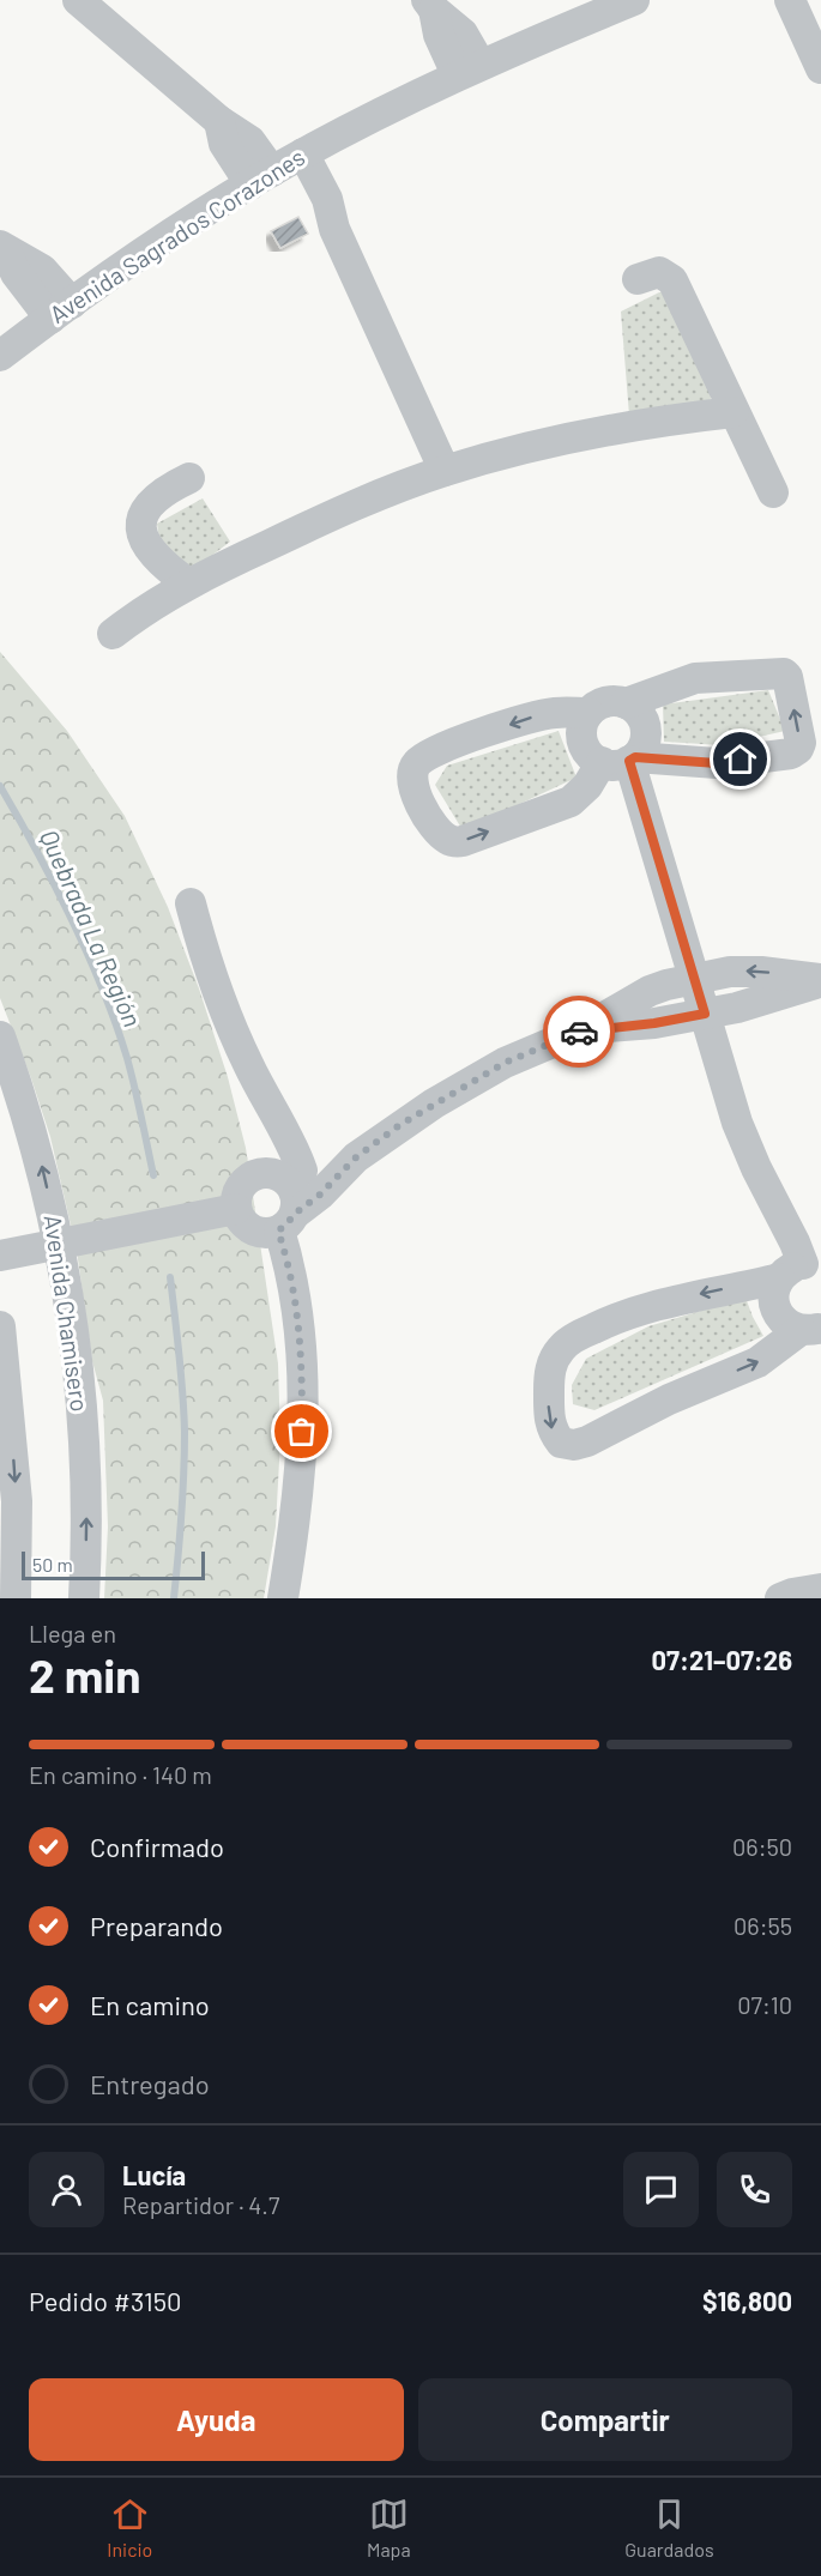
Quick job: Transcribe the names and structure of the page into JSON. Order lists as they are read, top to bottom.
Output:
{
  "streets": {
    "street": ["Avenida Sagrados Corazones", "Avenida Chamisero"]
  },
  "water": ["Quebrada La Región"],
  "scale_bar": "50 m",
  "page": {
    "scale": "50 m",
    "heading": ["2 min", "Llega en", "07:21–07:26"],
    "panel": [
      "Lucía",
      "Repartidor · 4.7",
      "Pedido #3150",
      "$16,800"
    ],
    "bar": "En camino · 140 m",
    "list": [
      ["Confirmado", "06:50"],
      ["Preparando", "06:55"],
      ["En camino", "07:10"],
      "Entregado"
    ],
    "buttons": ["Ayuda", "Compartir"],
    "tabs": ["Inicio", "Mapa", "Guardados"]
  }
}
